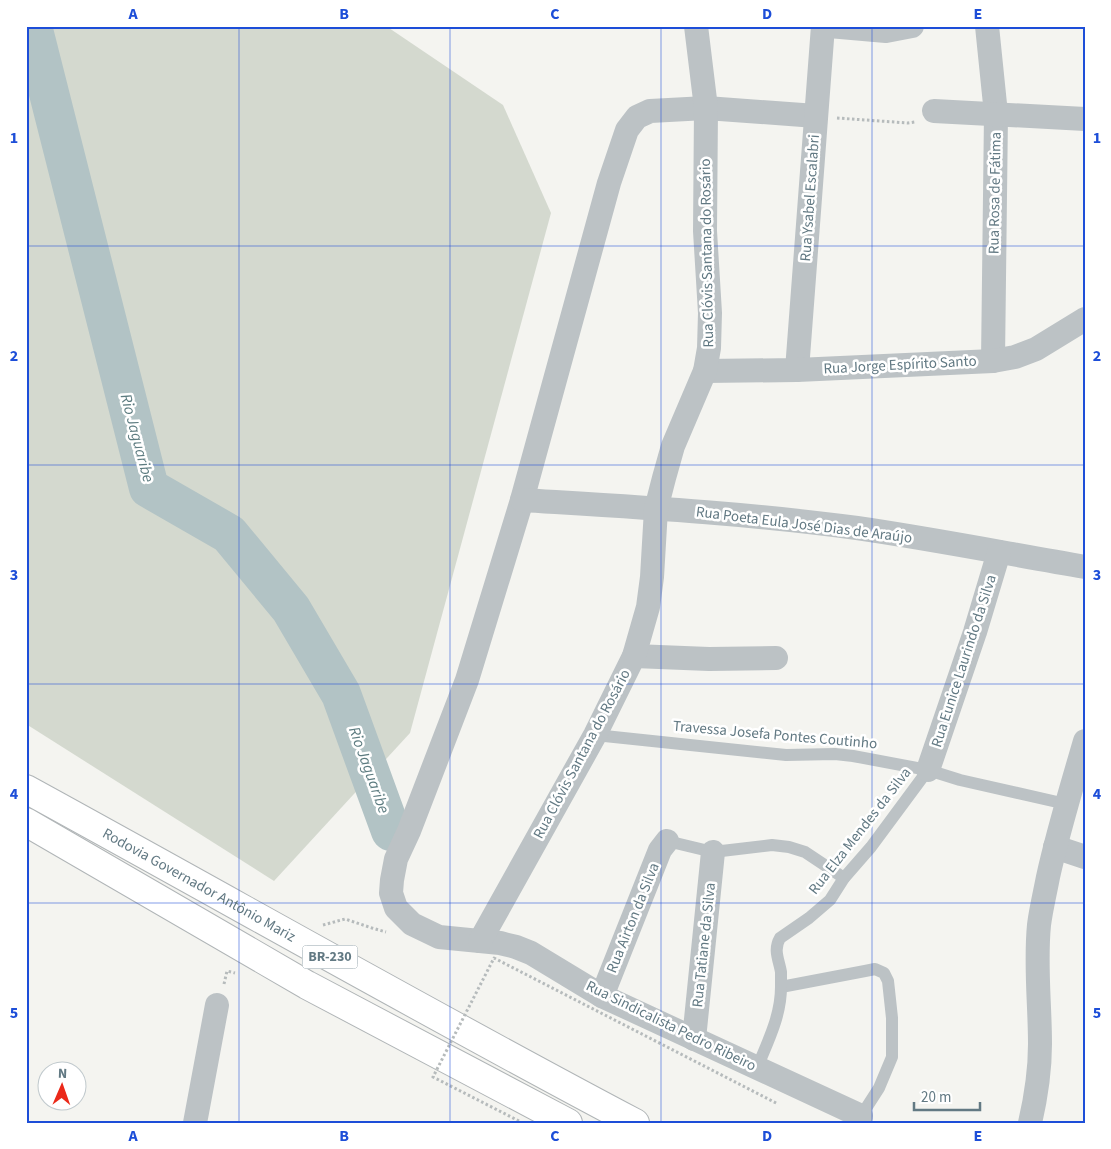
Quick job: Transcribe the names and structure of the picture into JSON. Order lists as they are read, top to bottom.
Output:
{
  "streets": {
    "highway": ["Rodovia Governador Antônio Mariz", "BR-230"],
    "street": [
      "Rua Rosa de Fátima",
      "Rua Ysabel Escalabri",
      "Rua Clóvis Santana do Rosário",
      "Rua Jorge Espírito Santo",
      "Rua Poeta Eula José Dias de Araújo",
      "Rua Eunice Laurindo da Silva",
      "Rua Airton da Silva",
      "Rua Tatiane da Silva",
      "Rua Sindicalista Pedro Ribeiro"
    ],
    "lane": ["Travessa Josefa Pontes Coutinho", "Rua Elza Mendes da Silva"]
  },
  "crossings": [
    ["Rua Rosa de Fátima", "Rua Jorge Espírito Santo"],
    ["Rua Ysabel Escalabri", "Rua Jorge Espírito Santo"],
    ["Rua Ysabel Escalabri", "Rua Sindicalista Pedro Ribeiro"],
    ["Rua Clóvis Santana do Rosário", "Rua Jorge Espírito Santo"],
    ["Rua Clóvis Santana do Rosário", "Rua Poeta Eula José Dias de Araújo"],
    ["Rua Clóvis Santana do Rosário", "Travessa Josefa Pontes Coutinho"],
    ["Rua Clóvis Santana do Rosário", "Rua Sindicalista Pedro Ribeiro"],
    ["Rua Poeta Eula José Dias de Araújo", "Rua Eunice Laurindo da Silva"],
    ["Rua Poeta Eula José Dias de Araújo", "Rua Sindicalista Pedro Ribeiro"],
    ["Rua Eunice Laurindo da Silva", "Travessa Josefa Pontes Coutinho"],
    ["Rua Eunice Laurindo da Silva", "Rua Elza Mendes da Silva"],
    ["Travessa Josefa Pontes Coutinho", "Rua Elza Mendes da Silva"],
    ["Rua Elza Mendes da Silva", "Rua Sindicalista Pedro Ribeiro"],
    ["Rua Airton da Silva", "Rua Sindicalista Pedro Ribeiro"],
    ["Rua Tatiane da Silva", "Rua Sindicalista Pedro Ribeiro"]
  ],
  "water": ["Rio Jaguaribe"],
  "scale_bar": "20 m",
  "north": "top",
  "grid": {
    "columns": [
      "A",
      "B",
      "C",
      "D",
      "E"
    ],
    "rows": [
      "1",
      "2",
      "3",
      "4",
      "5"
    ]
  }
}
